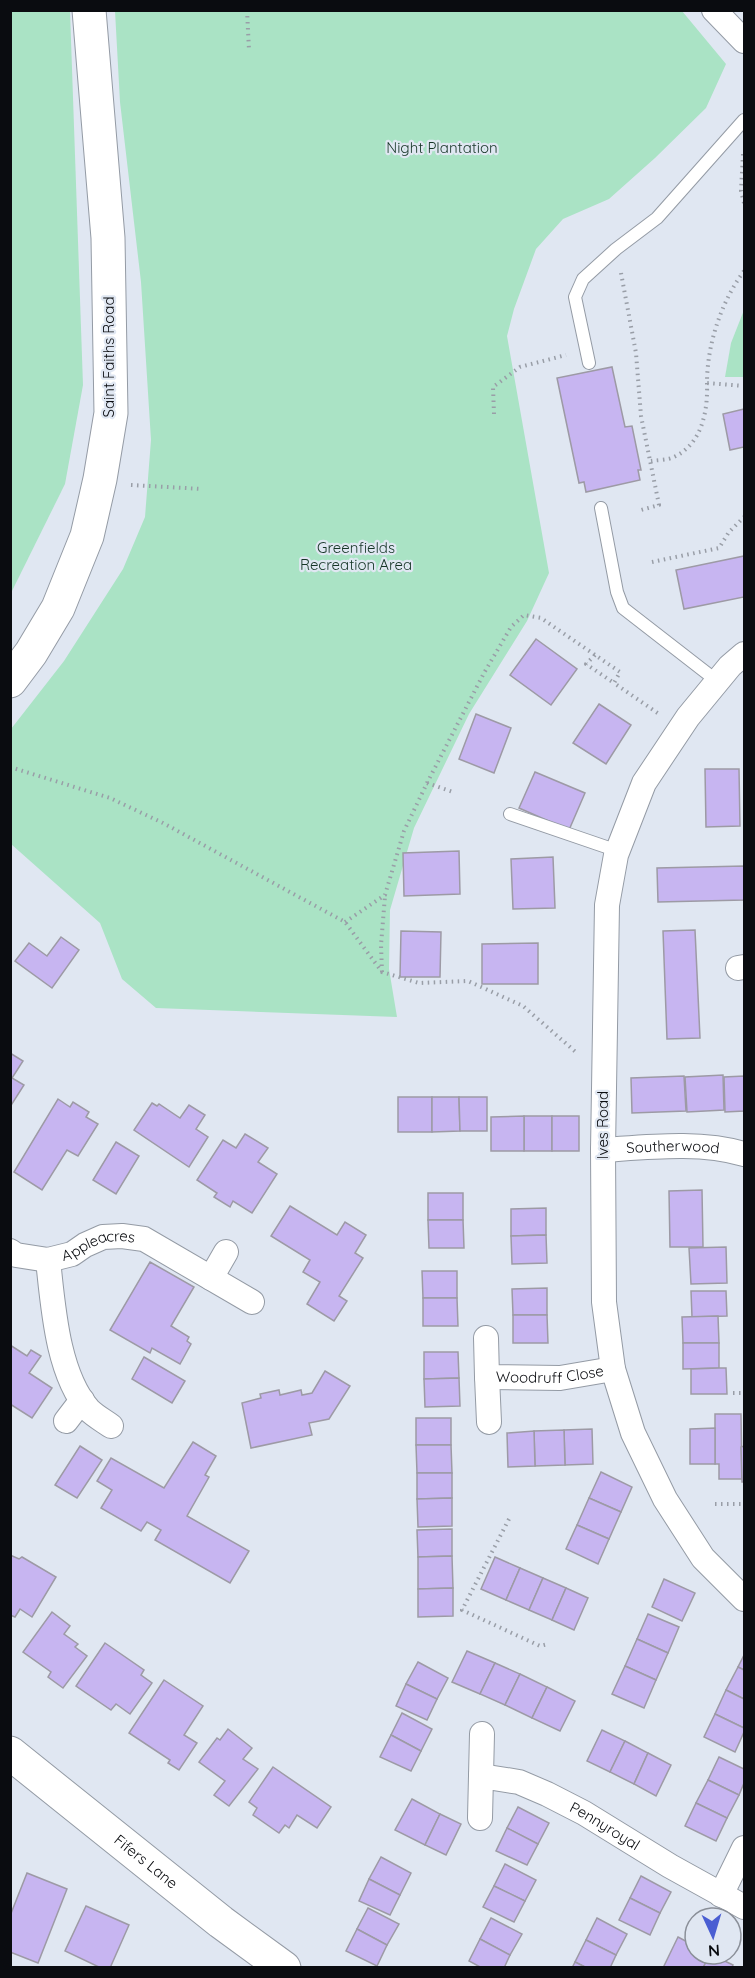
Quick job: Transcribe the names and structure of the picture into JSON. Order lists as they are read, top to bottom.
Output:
{
  "streets": {
    "street": [
      "Saint Faiths Road",
      "Ives Road",
      "Southerwood",
      "Appleacres",
      "Woodruff Close",
      "Pennyroyal",
      "Fifers Lane"
    ]
  },
  "crossings": [
    ["Ives Road", "Southerwood"],
    ["Ives Road", "Woodruff Close"]
  ],
  "parks": ["Night Plantation", "Greenfields Recreation Area"],
  "north": "bottom"
}
